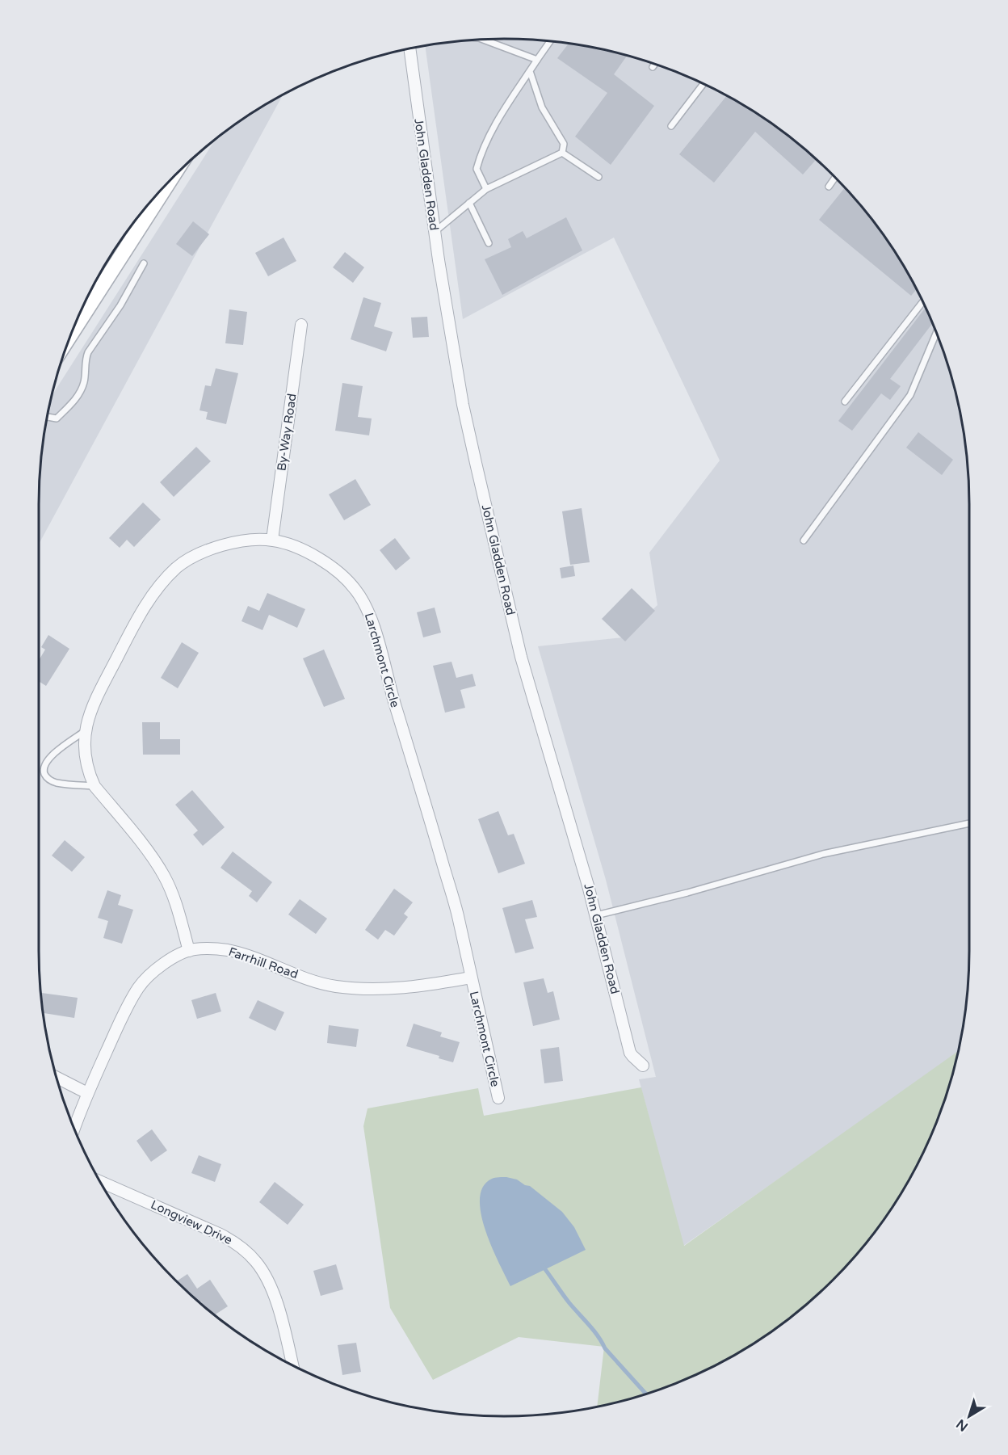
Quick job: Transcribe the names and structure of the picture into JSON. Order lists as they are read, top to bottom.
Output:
{
  "streets": {
    "street": [
      "John Gladden Road",
      "By-Way Road",
      "Larchmont Circle",
      "Farrhill Road",
      "Longview Drive"
    ]
  },
  "crossings": [
    ["By-Way Road", "Larchmont Circle"],
    ["Larchmont Circle", "Farrhill Road"]
  ],
  "north": "bottom left"
}
